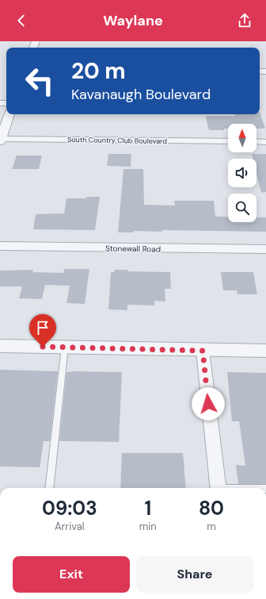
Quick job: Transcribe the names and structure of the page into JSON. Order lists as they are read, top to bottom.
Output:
{
  "streets": {
    "street": ["South Country Club Boulevard", "Stonewall Road"]
  },
  "north": "top",
  "page": {
    "header": "Waylane",
    "turn": ["20 m", "Kavanaugh Boulevard"],
    "eta": [
      "09:03",
      "Arrival",
      "1",
      "min",
      "80",
      "m"
    ],
    "buttons": ["Exit", "Share"]
  }
}
